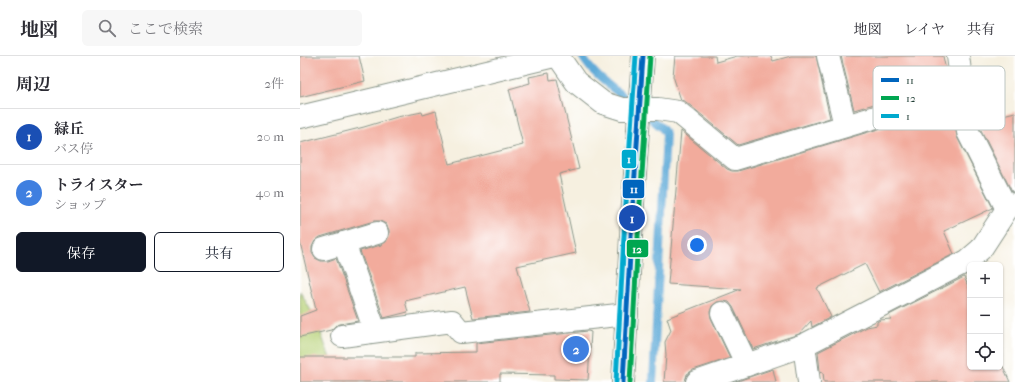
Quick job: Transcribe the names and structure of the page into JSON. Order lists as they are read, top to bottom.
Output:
{
  "lines": ["transit line 11", "transit line 12", "transit line 1"],
  "legend": ["11", "12", "1"],
  "page": {
    "header": "地図",
    "search": "ここで検索",
    "nav": ["地図", "レイヤ", "共有"],
    "heading": ["周辺", "2件"],
    "list": [
      {
        "mark": "1",
        "name": "緑丘",
        "note": "バス停",
        "value": "20 m"
      },
      {
        "mark": "2",
        "name": "トライスター",
        "note": "ショップ",
        "value": "40 m"
      }
    ],
    "pins": ["1", "2"],
    "buttons": ["保存", "共有"],
    "map_buttons": ["+", "−"]
  }
}
